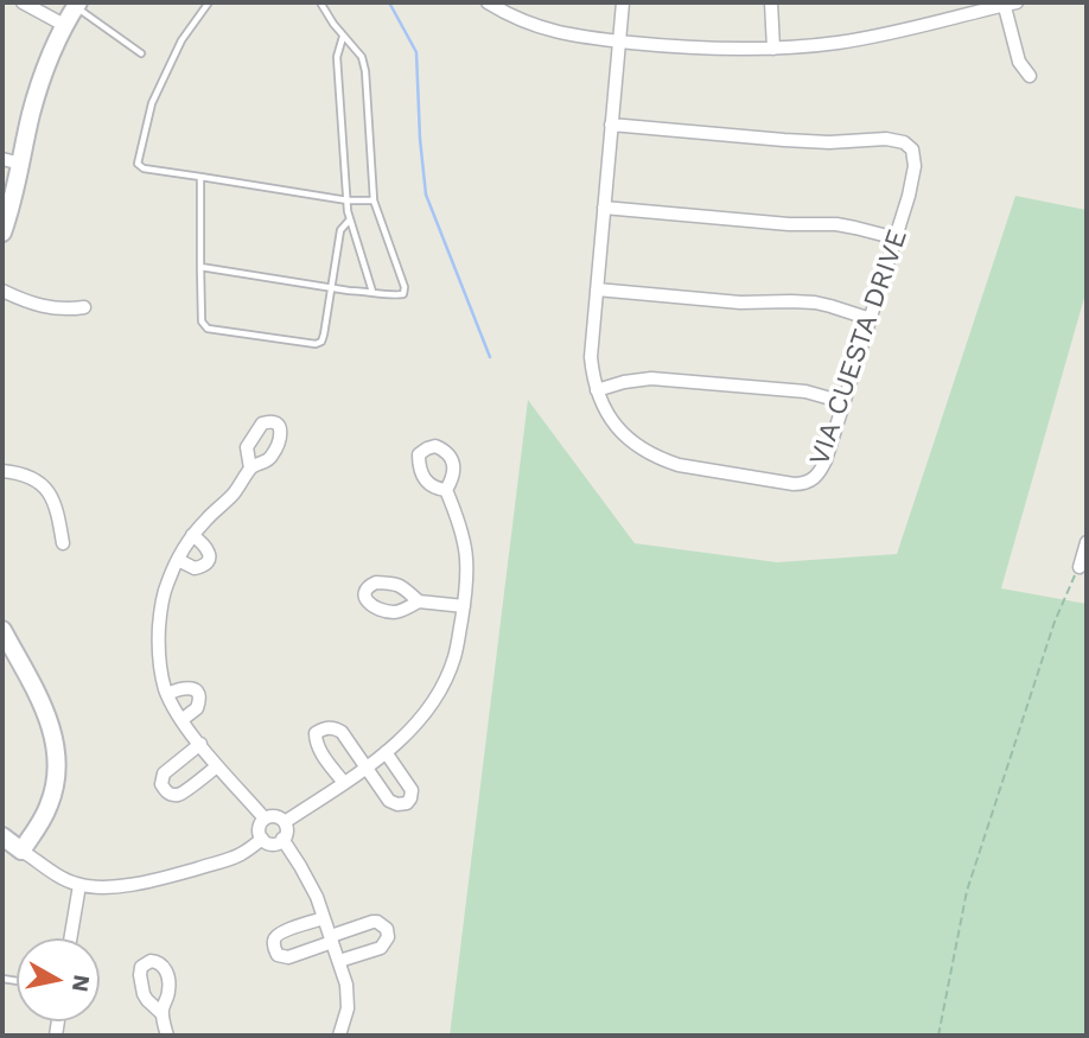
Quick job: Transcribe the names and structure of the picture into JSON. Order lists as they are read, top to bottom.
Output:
{
  "streets": {
    "street": ["VIA CUESTA DRIVE"]
  },
  "north": "right"
}
